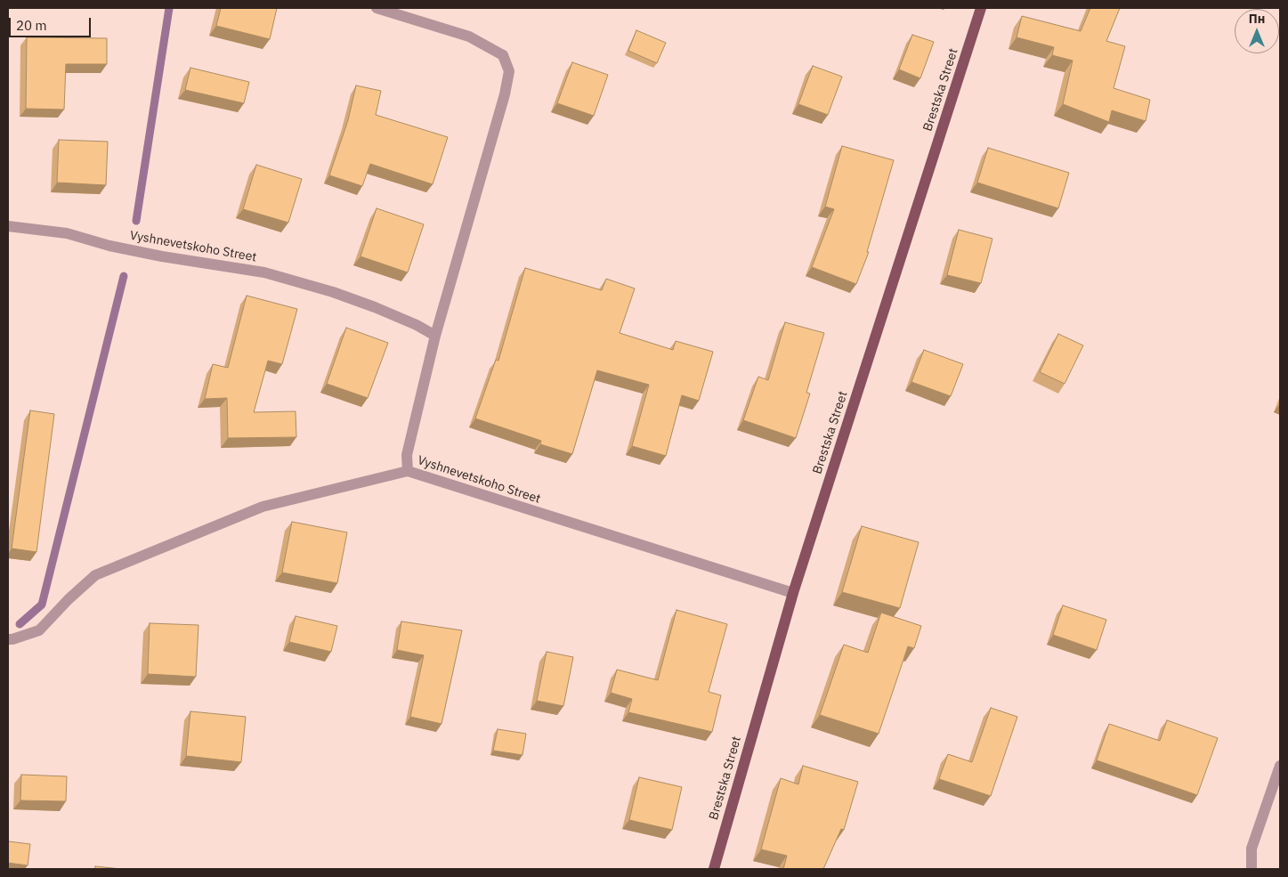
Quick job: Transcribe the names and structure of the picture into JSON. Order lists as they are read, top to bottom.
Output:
{
  "streets": {
    "main road": ["Brestska Street"],
    "street": ["Vyshnevetskoho Street"]
  },
  "crossings": [
    ["Brestska Street", "Vyshnevetskoho Street"]
  ],
  "scale_bar": "20 m",
  "north": "top"
}
